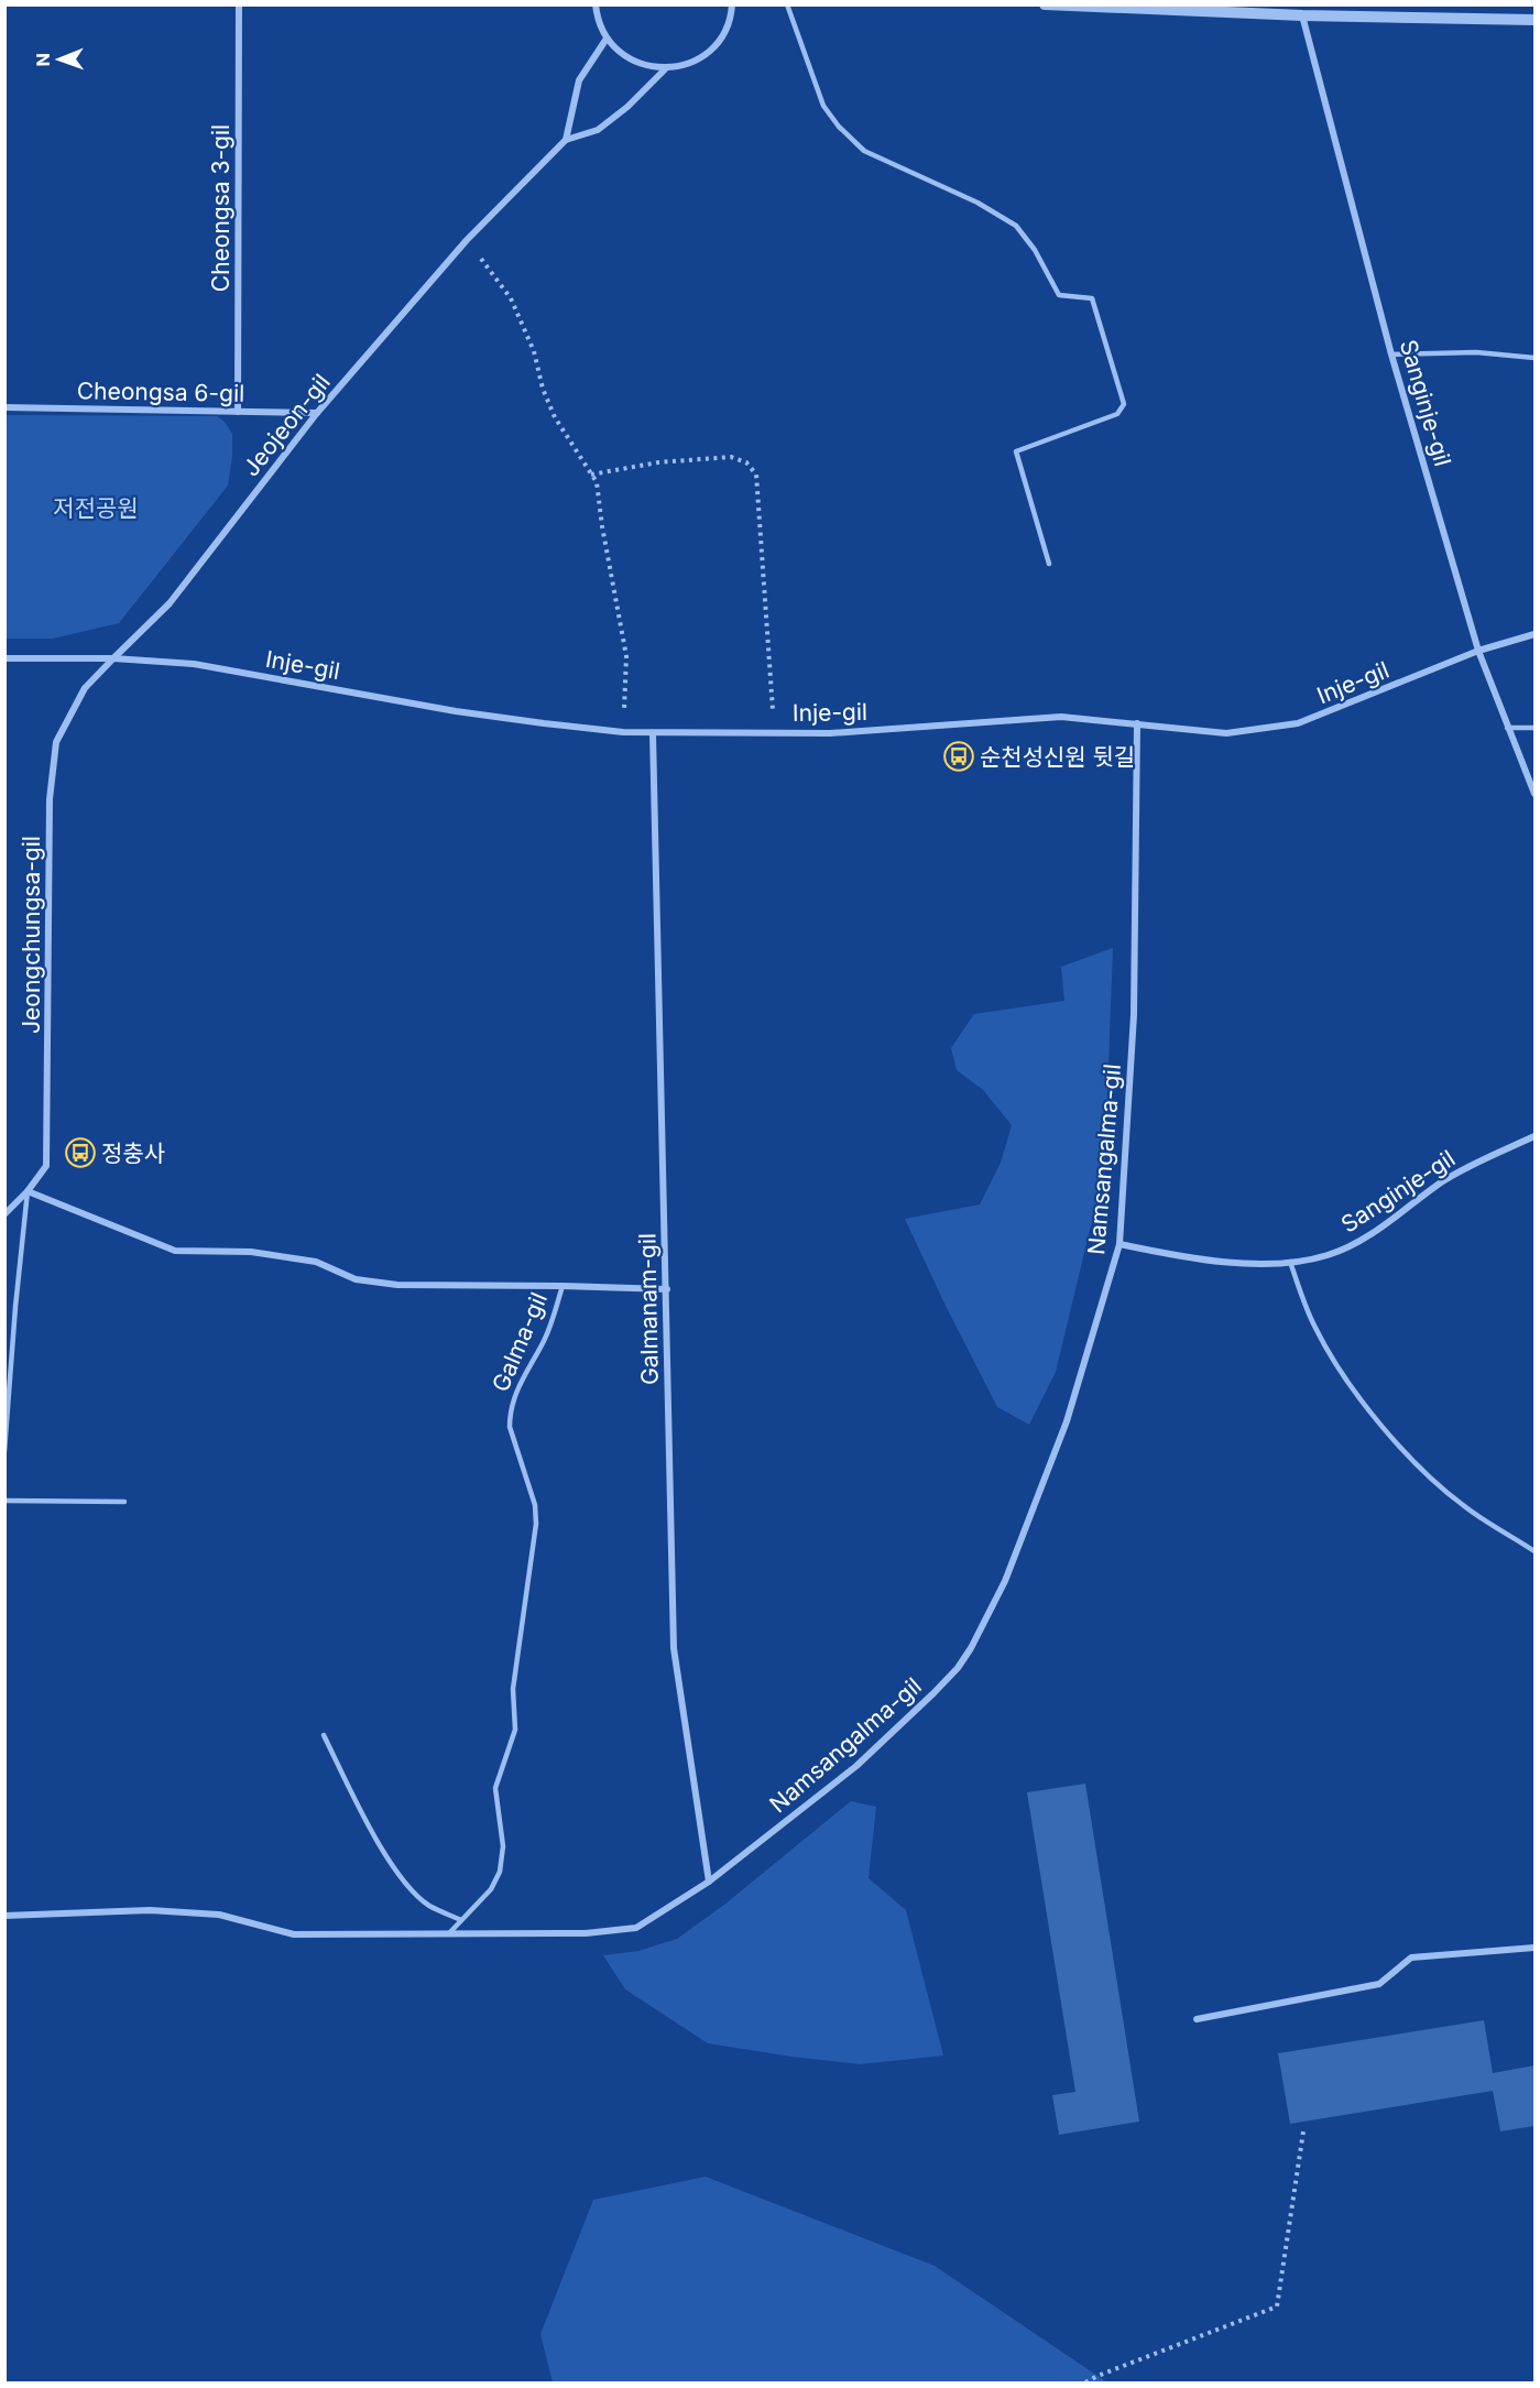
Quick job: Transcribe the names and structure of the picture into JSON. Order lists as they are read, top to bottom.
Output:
{
  "streets": {
    "street": [
      "Cheongsa 3-gil",
      "Cheongsa 6-gil",
      "Sanginje-gil",
      "Jeojeon-gil",
      "Inje-gil",
      "Jeongchungsa-gil",
      "Namsangalma-gil",
      "Galmanam-gil",
      "Galma-gil"
    ]
  },
  "crossings": [
    ["Cheongsa 3-gil", "Cheongsa 6-gil"],
    ["Cheongsa 6-gil", "Jeojeon-gil"],
    ["Sanginje-gil", "Inje-gil"],
    ["Sanginje-gil", "Namsangalma-gil"],
    ["Jeojeon-gil", "Inje-gil"],
    ["Jeojeon-gil", "Jeongchungsa-gil"],
    ["Inje-gil", "Jeongchungsa-gil"],
    ["Inje-gil", "Namsangalma-gil"],
    ["Inje-gil", "Galmanam-gil"],
    ["Jeongchungsa-gil", "Galma-gil"],
    ["Namsangalma-gil", "Galmanam-gil"],
    ["Namsangalma-gil", "Galma-gil"]
  ],
  "parks": ["저전공원"],
  "places": {
    "bus stop": ["순천성신원 뒷길", "정충사"]
  },
  "north": "left"
}
